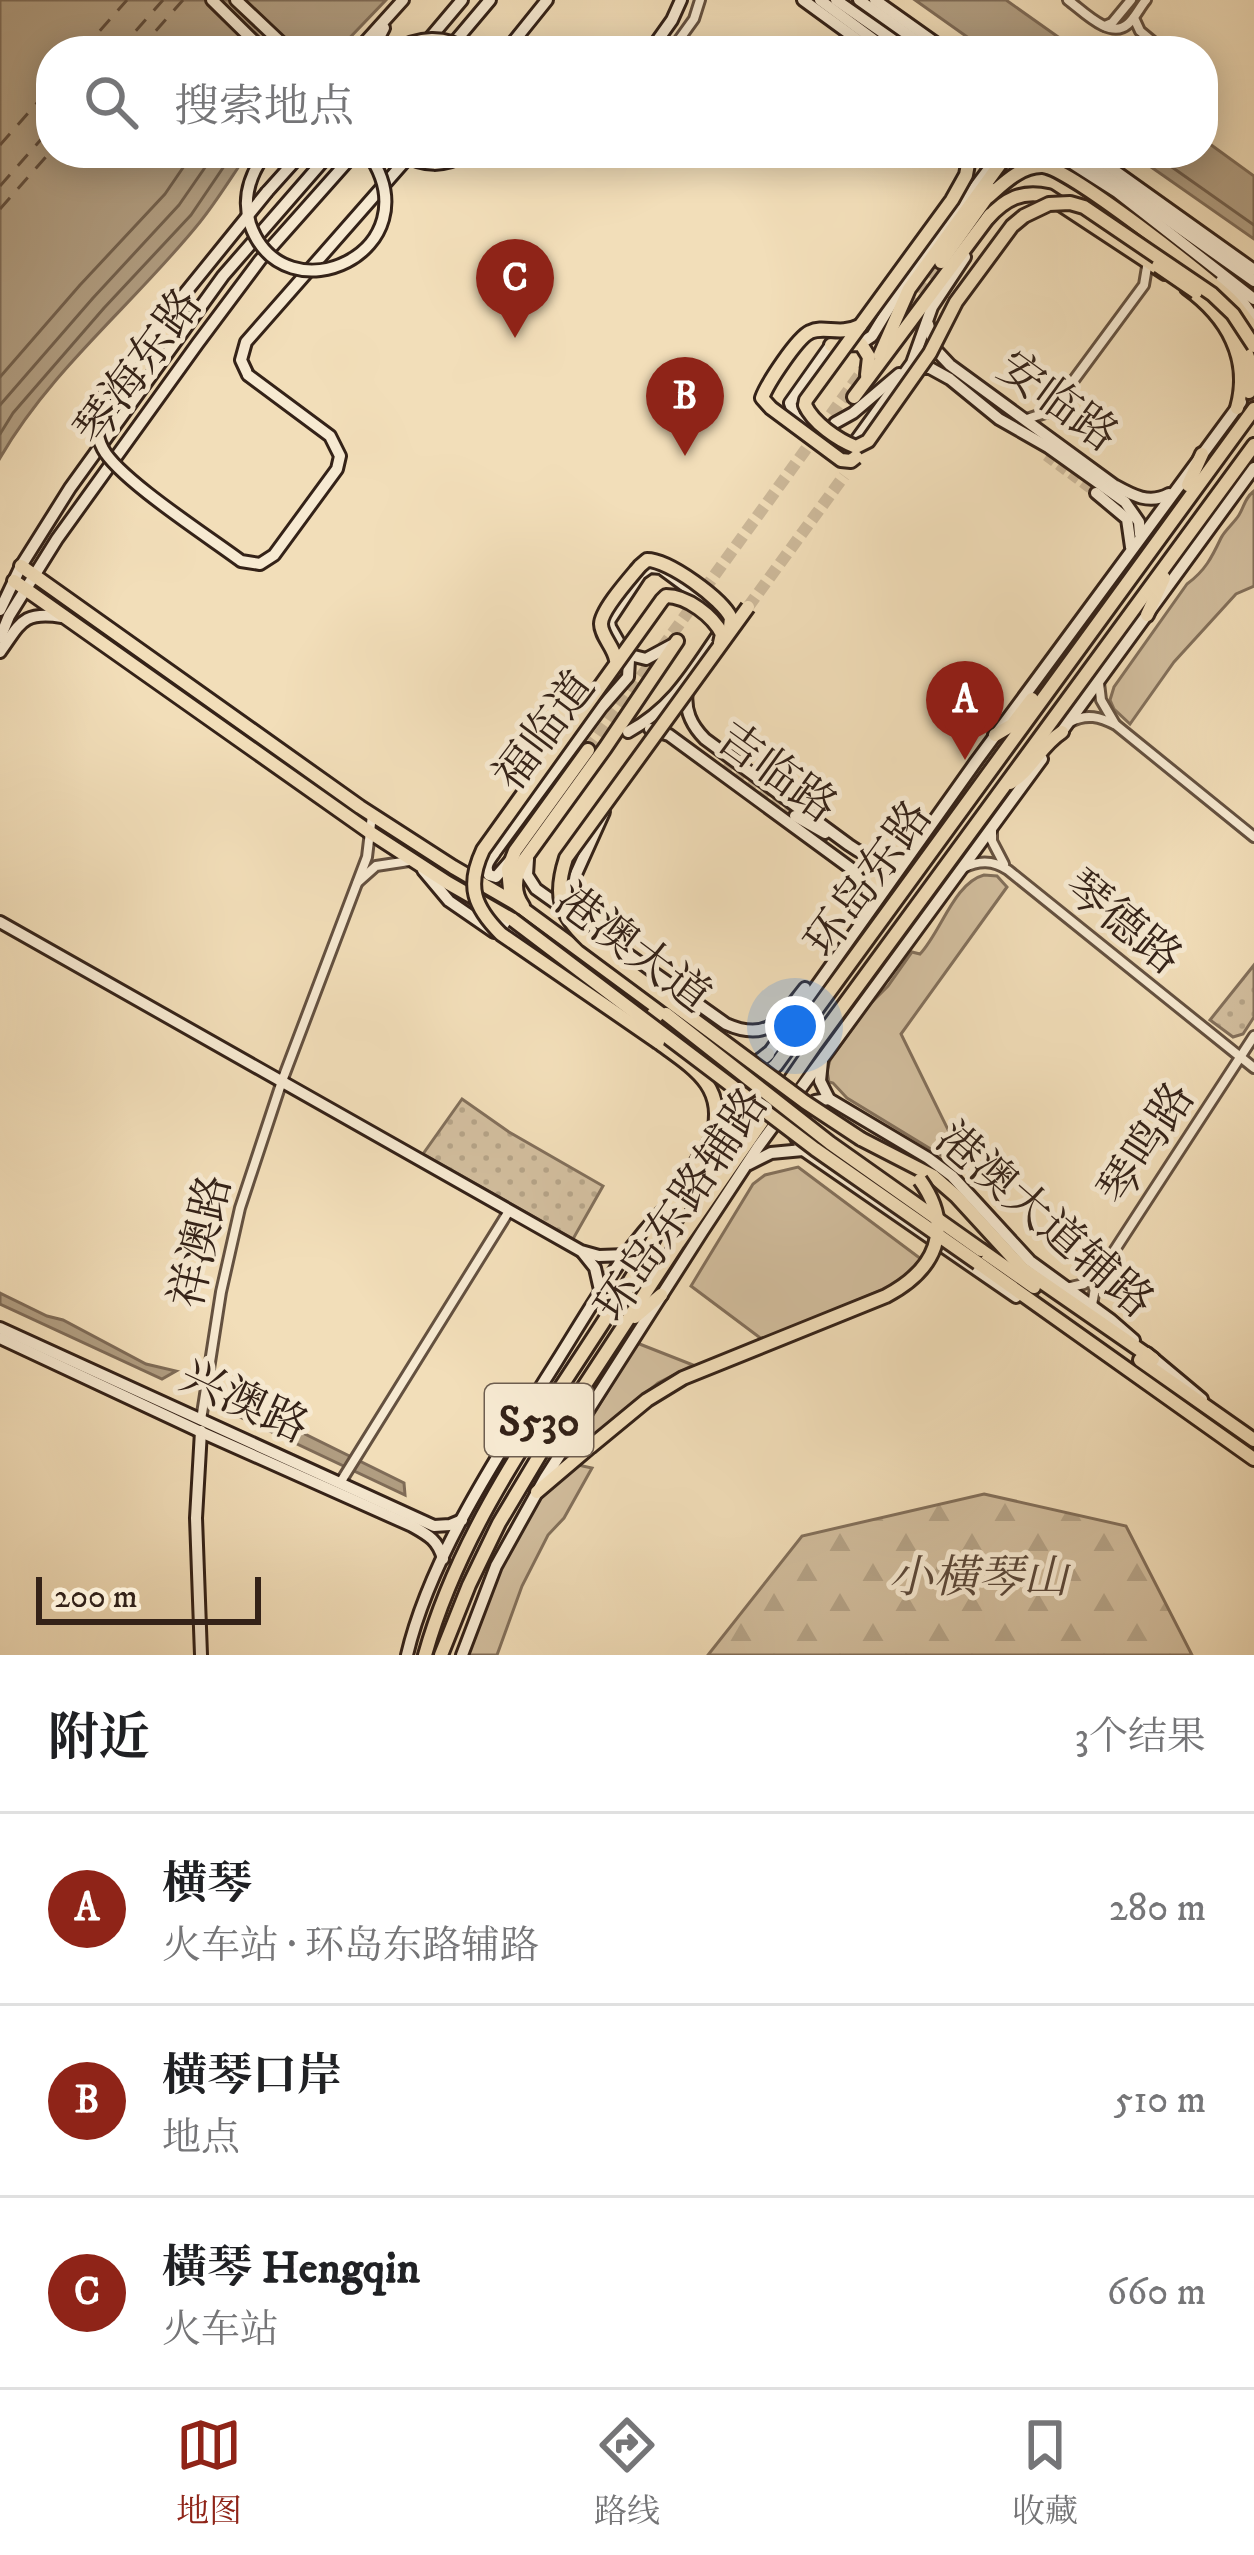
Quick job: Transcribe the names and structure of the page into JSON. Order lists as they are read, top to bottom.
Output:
{
  "streets": {
    "main road": [
      "琴海东路",
      "安临路",
      "福临道",
      "吉临路",
      "环岛东路",
      "港澳大道",
      "环岛东路辅路",
      "港澳大道辅路",
      "兴澳路",
      "S530"
    ],
    "street": ["琴德路", "琴鸣路", "祥澳路"]
  },
  "crossings": [
    ["琴海东路", "港澳大道"],
    ["安临路", "环岛东路辅路"],
    ["福临道", "吉临路"],
    ["福临道", "港澳大道"],
    ["吉临路", "环岛东路辅路"],
    ["环岛东路", "港澳大道"],
    ["环岛东路", "环岛东路辅路"],
    ["琴德路", "琴鸣路"],
    ["琴德路", "环岛东路辅路"],
    ["港澳大道", "环岛东路辅路"],
    ["港澳大道", "港澳大道辅路"],
    ["港澳大道", "祥澳路"],
    ["环岛东路辅路", "兴澳路"],
    ["祥澳路", "兴澳路"]
  ],
  "parks": ["小橫琴山"],
  "scale_bar": "200 m",
  "page": {
    "search": "搜索地点",
    "pins": ["C", "B", "A"],
    "scale": "200 m",
    "heading": ["附近", "3个结果"],
    "list": [
      {
        "mark": "A",
        "name": "横琴",
        "note": "火车站 · 环岛东路辅路",
        "value": "280 m"
      },
      {
        "mark": "B",
        "name": "横琴口岸",
        "note": "地点",
        "value": "510 m"
      },
      {
        "mark": "C",
        "name": "橫琴 Hengqin",
        "note": "火车站",
        "value": "660 m"
      }
    ],
    "nav": ["地图", "路线", "收藏"]
  }
}
